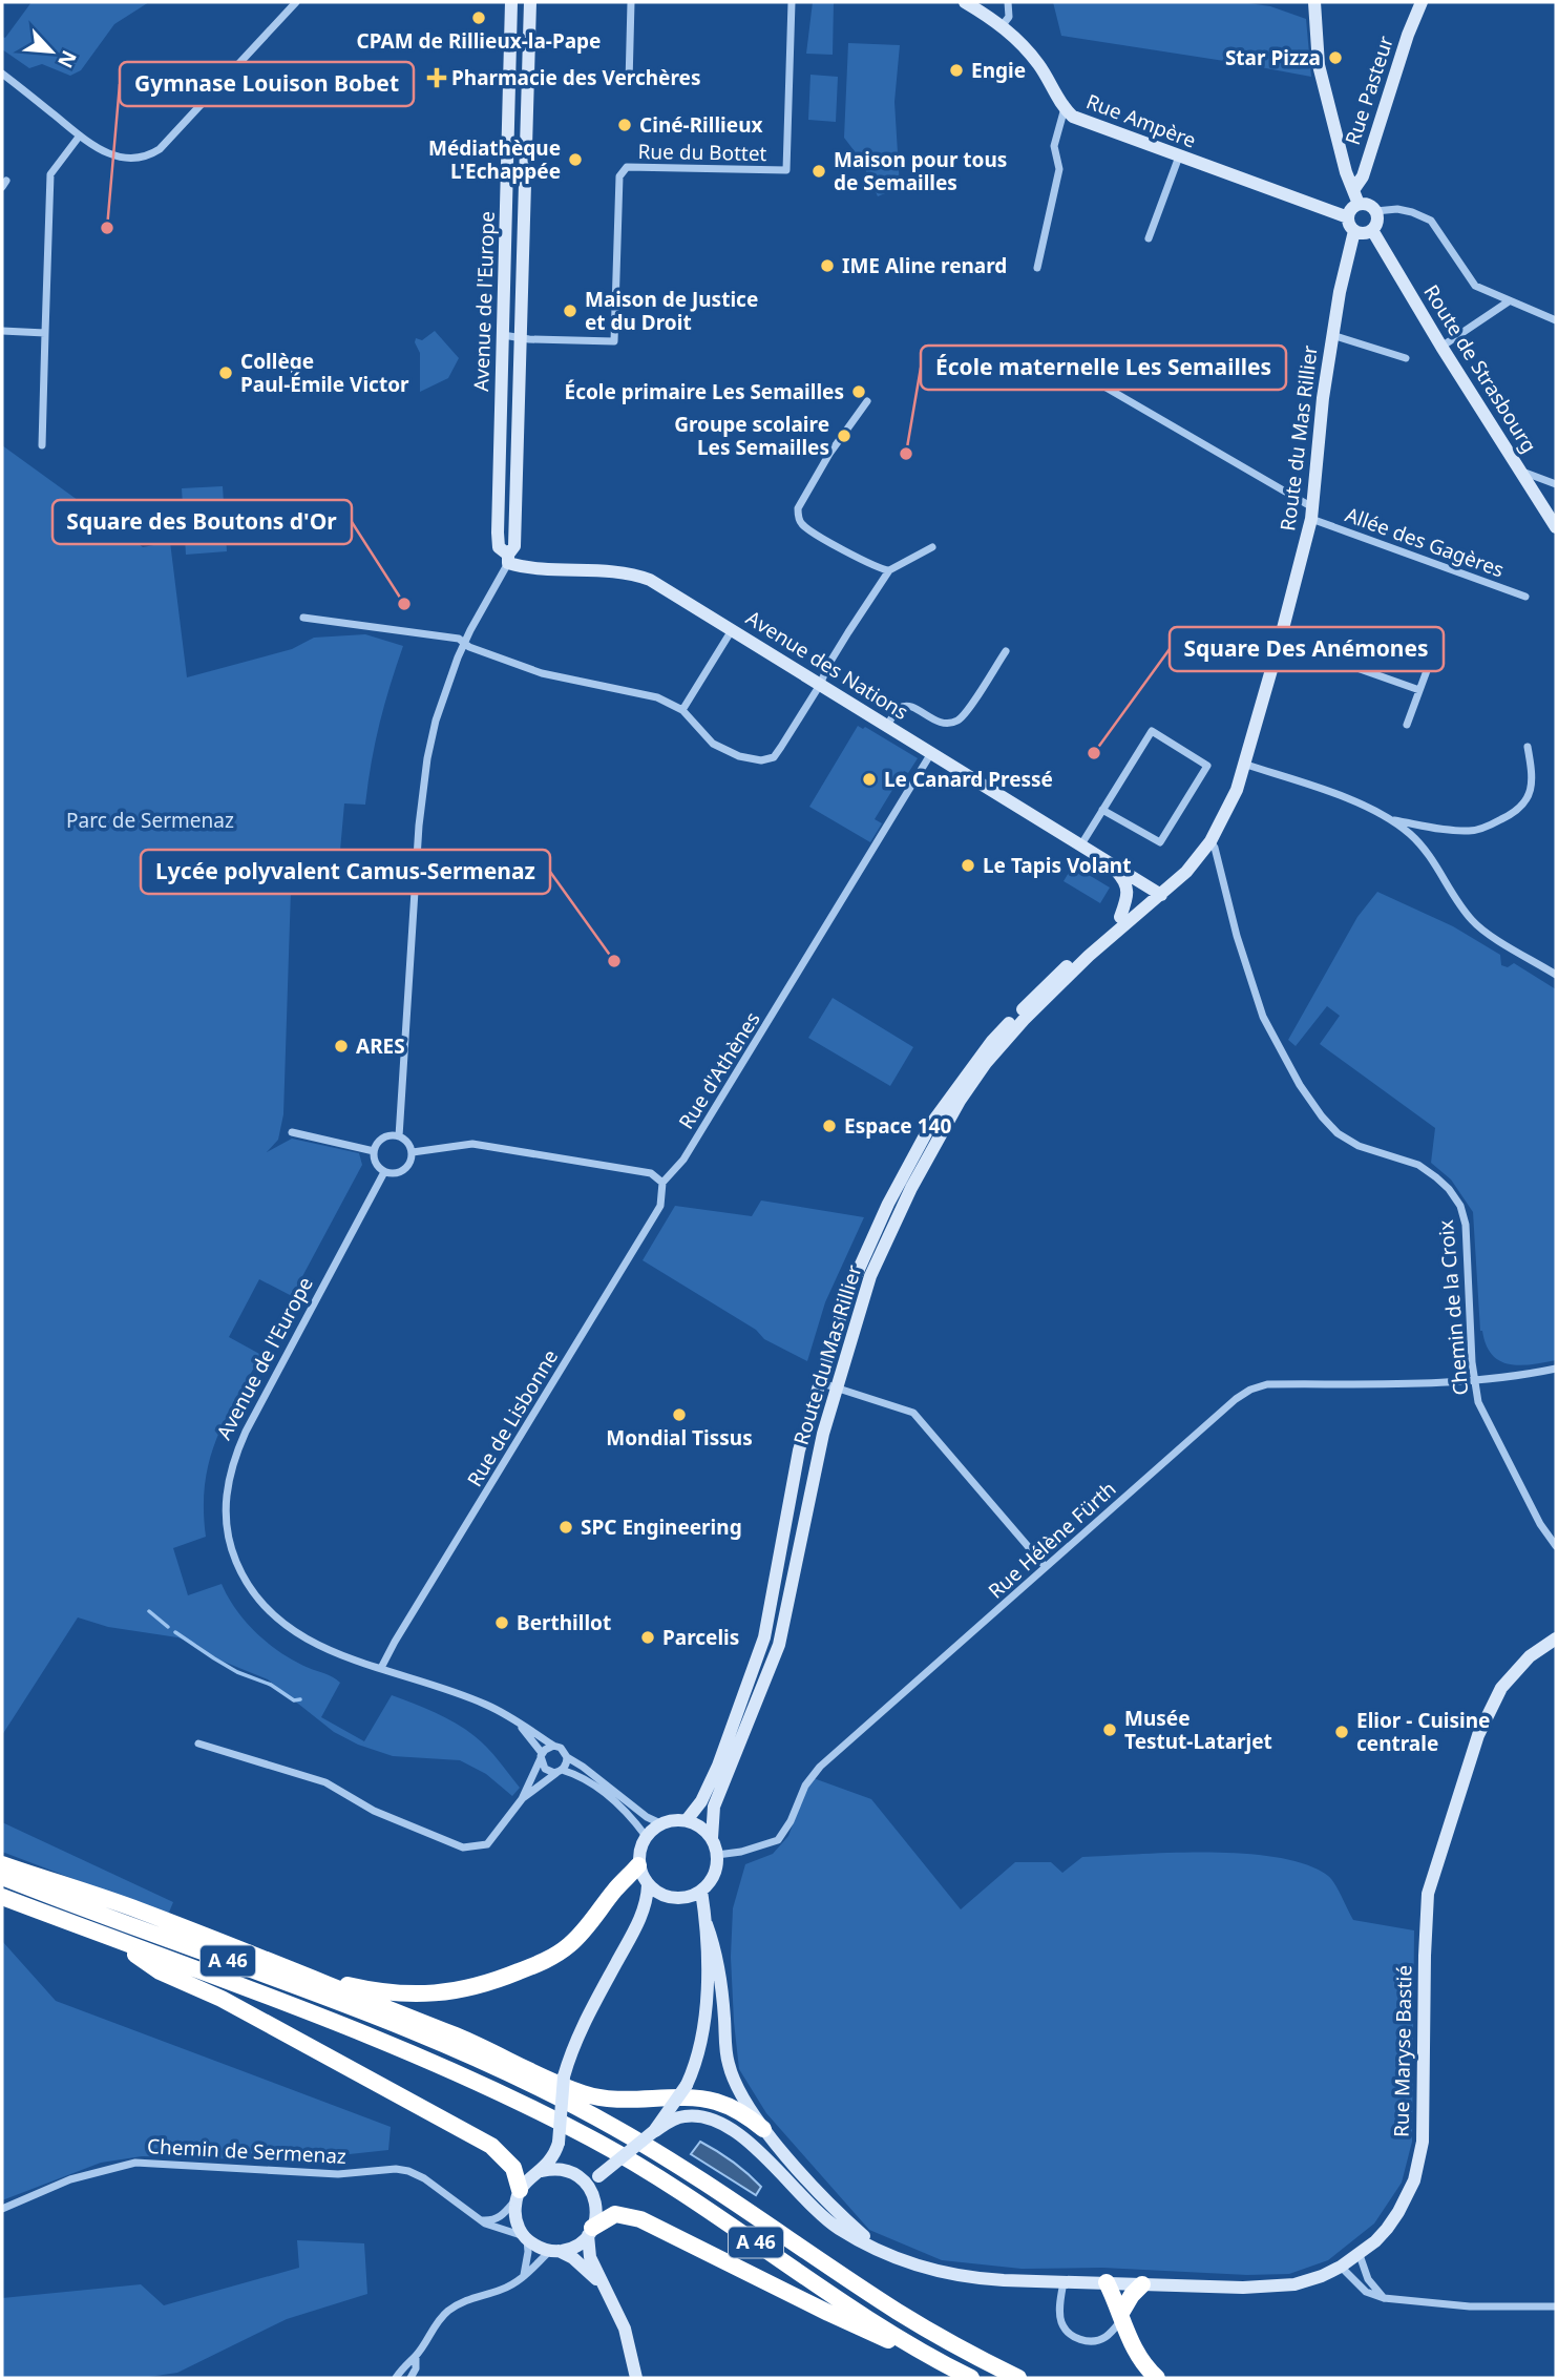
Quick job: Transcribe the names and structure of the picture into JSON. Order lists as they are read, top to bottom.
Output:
{
  "streets": {
    "highway": ["A 46"],
    "main road": [
      "Rue Pasteur",
      "Rue Ampère",
      "Avenue de l'Europe",
      "Route de Strasbourg",
      "Route du Mas Rillier",
      "Avenue des Nations",
      "Rue Maryse Bastié"
    ],
    "street": [
      "Rue du Bottet",
      "Allée des Gagères",
      "Rue d'Athènes",
      "Chemin de la Croix",
      "Rue de Lisbonne",
      "Rue Hélène Fürth",
      "Chemin de Sermenaz"
    ]
  },
  "crossings": [
    ["Rue Ampère", "Route de Strasbourg"],
    ["Rue Ampère", "Route du Mas Rillier"],
    ["Rue du Bottet", "Avenue de l'Europe"],
    ["Avenue de l'Europe", "Avenue des Nations"],
    ["Avenue de l'Europe", "Rue de Lisbonne"],
    ["Route de Strasbourg", "Route du Mas Rillier"],
    ["Route du Mas Rillier", "Allée des Gagères"],
    ["Route du Mas Rillier", "Avenue des Nations"],
    ["Route du Mas Rillier", "Chemin de la Croix"],
    ["Route du Mas Rillier", "Rue Hélène Fürth"],
    ["Avenue des Nations", "Rue d'Athènes"],
    ["Rue d'Athènes", "Rue de Lisbonne"],
    ["Chemin de la Croix", "Rue Hélène Fürth"]
  ],
  "parks": ["Parc de Sermenaz"],
  "places": {
    "other": [
      "CPAM de Rillieux-la-Pape",
      "Star Pizza",
      "Engie",
      "Ciné-Rillieux",
      "Médiathèque L'Echappée",
      "Maison pour tous de Semailles",
      "Gymnase Louison Bobet",
      "IME Aline renard",
      "Maison de Justice et du Droit",
      "Collège Paul-Émile Victor",
      "École primaire Les Semailles",
      "Groupe scolaire Les Semailles",
      "École maternelle Les Semailles",
      "Square des Boutons d'Or",
      "Square Des Anémones",
      "Le Canard Pressé",
      "Le Tapis Volant",
      "Lycée polyvalent Camus-Sermenaz",
      "ARES",
      "Espace 140",
      "Mondial Tissus",
      "SPC Engineering",
      "Berthillot",
      "Parcelis",
      "Musée Testut-Latarjet",
      "Elior - Cuisine centrale"
    ],
    "health": ["Pharmacie des Verchères"]
  },
  "north": "bottom right"
}
